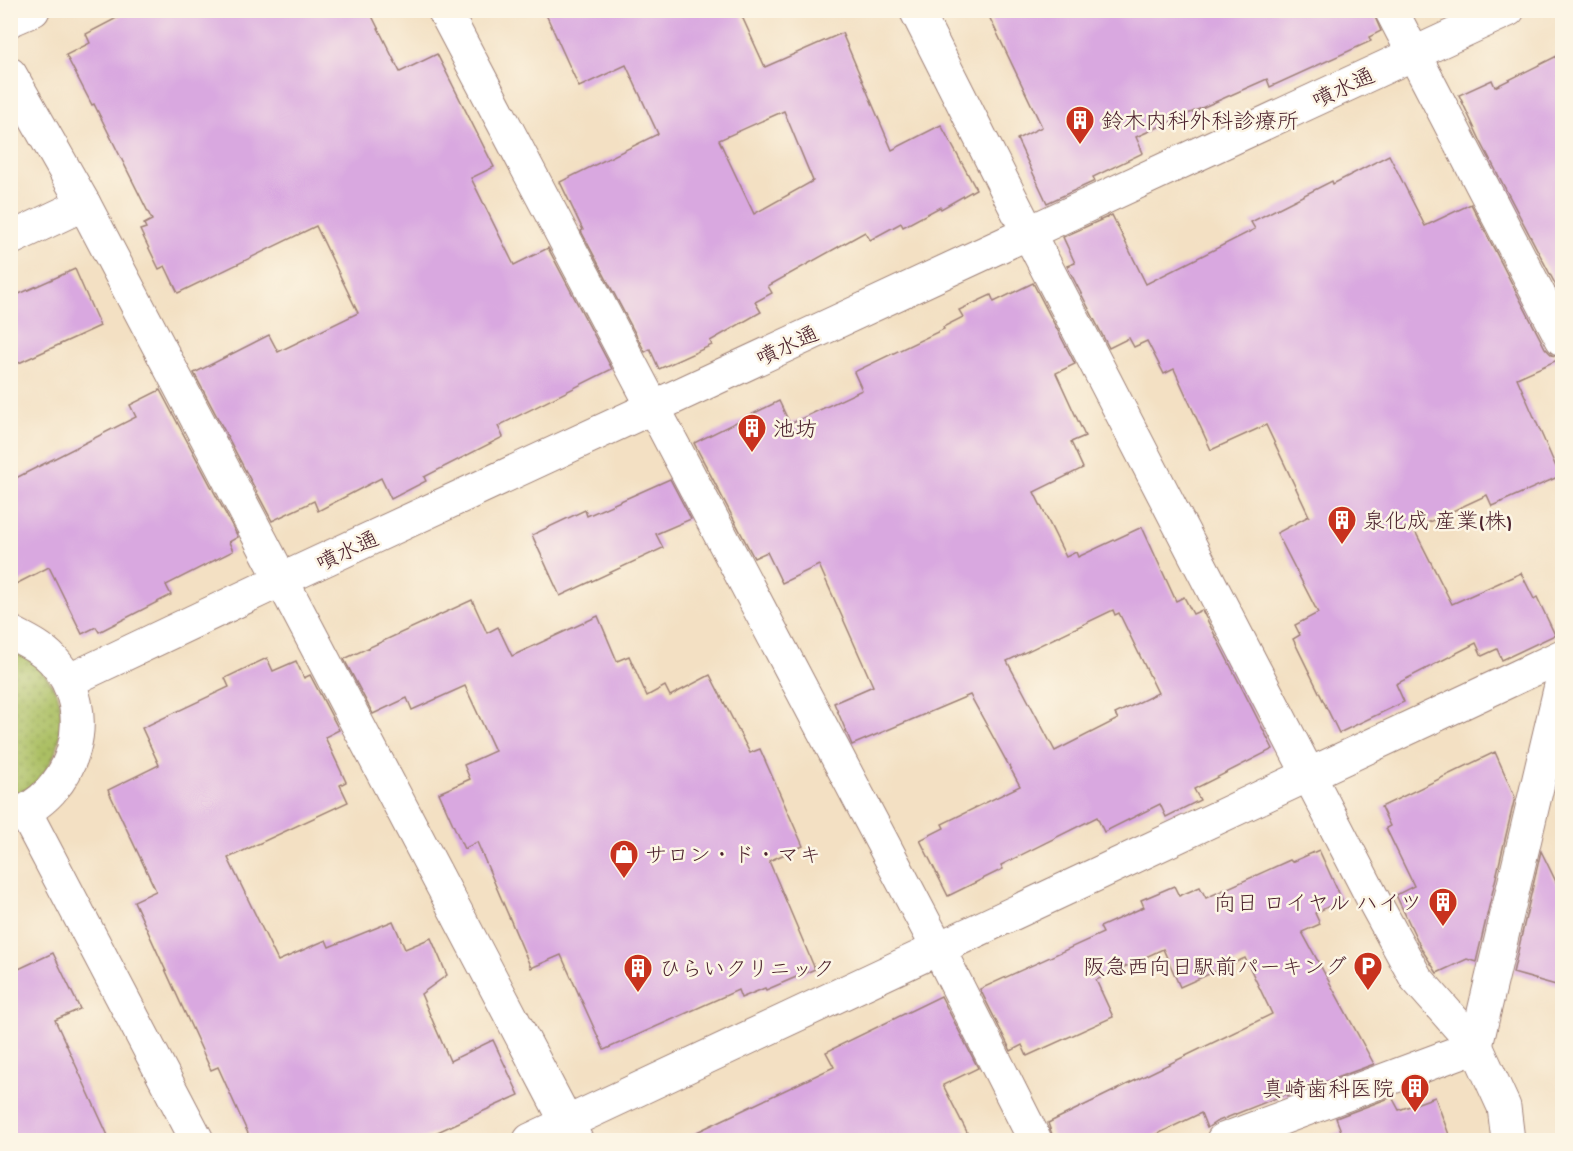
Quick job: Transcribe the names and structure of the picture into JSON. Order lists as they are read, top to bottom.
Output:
{
  "streets": {
    "street": ["噴水通"]
  },
  "places": {
    "building": [
      "鈴木内科外科診療所",
      "池坊",
      "泉化成 産業(株)",
      "向日 ロイヤル ハイツ",
      "ひらいクリニック",
      "真崎歯科医院"
    ],
    "shop": ["サロン・ド・マキ"],
    "parking": ["阪急西向日駅前パーキング"]
  }
}
